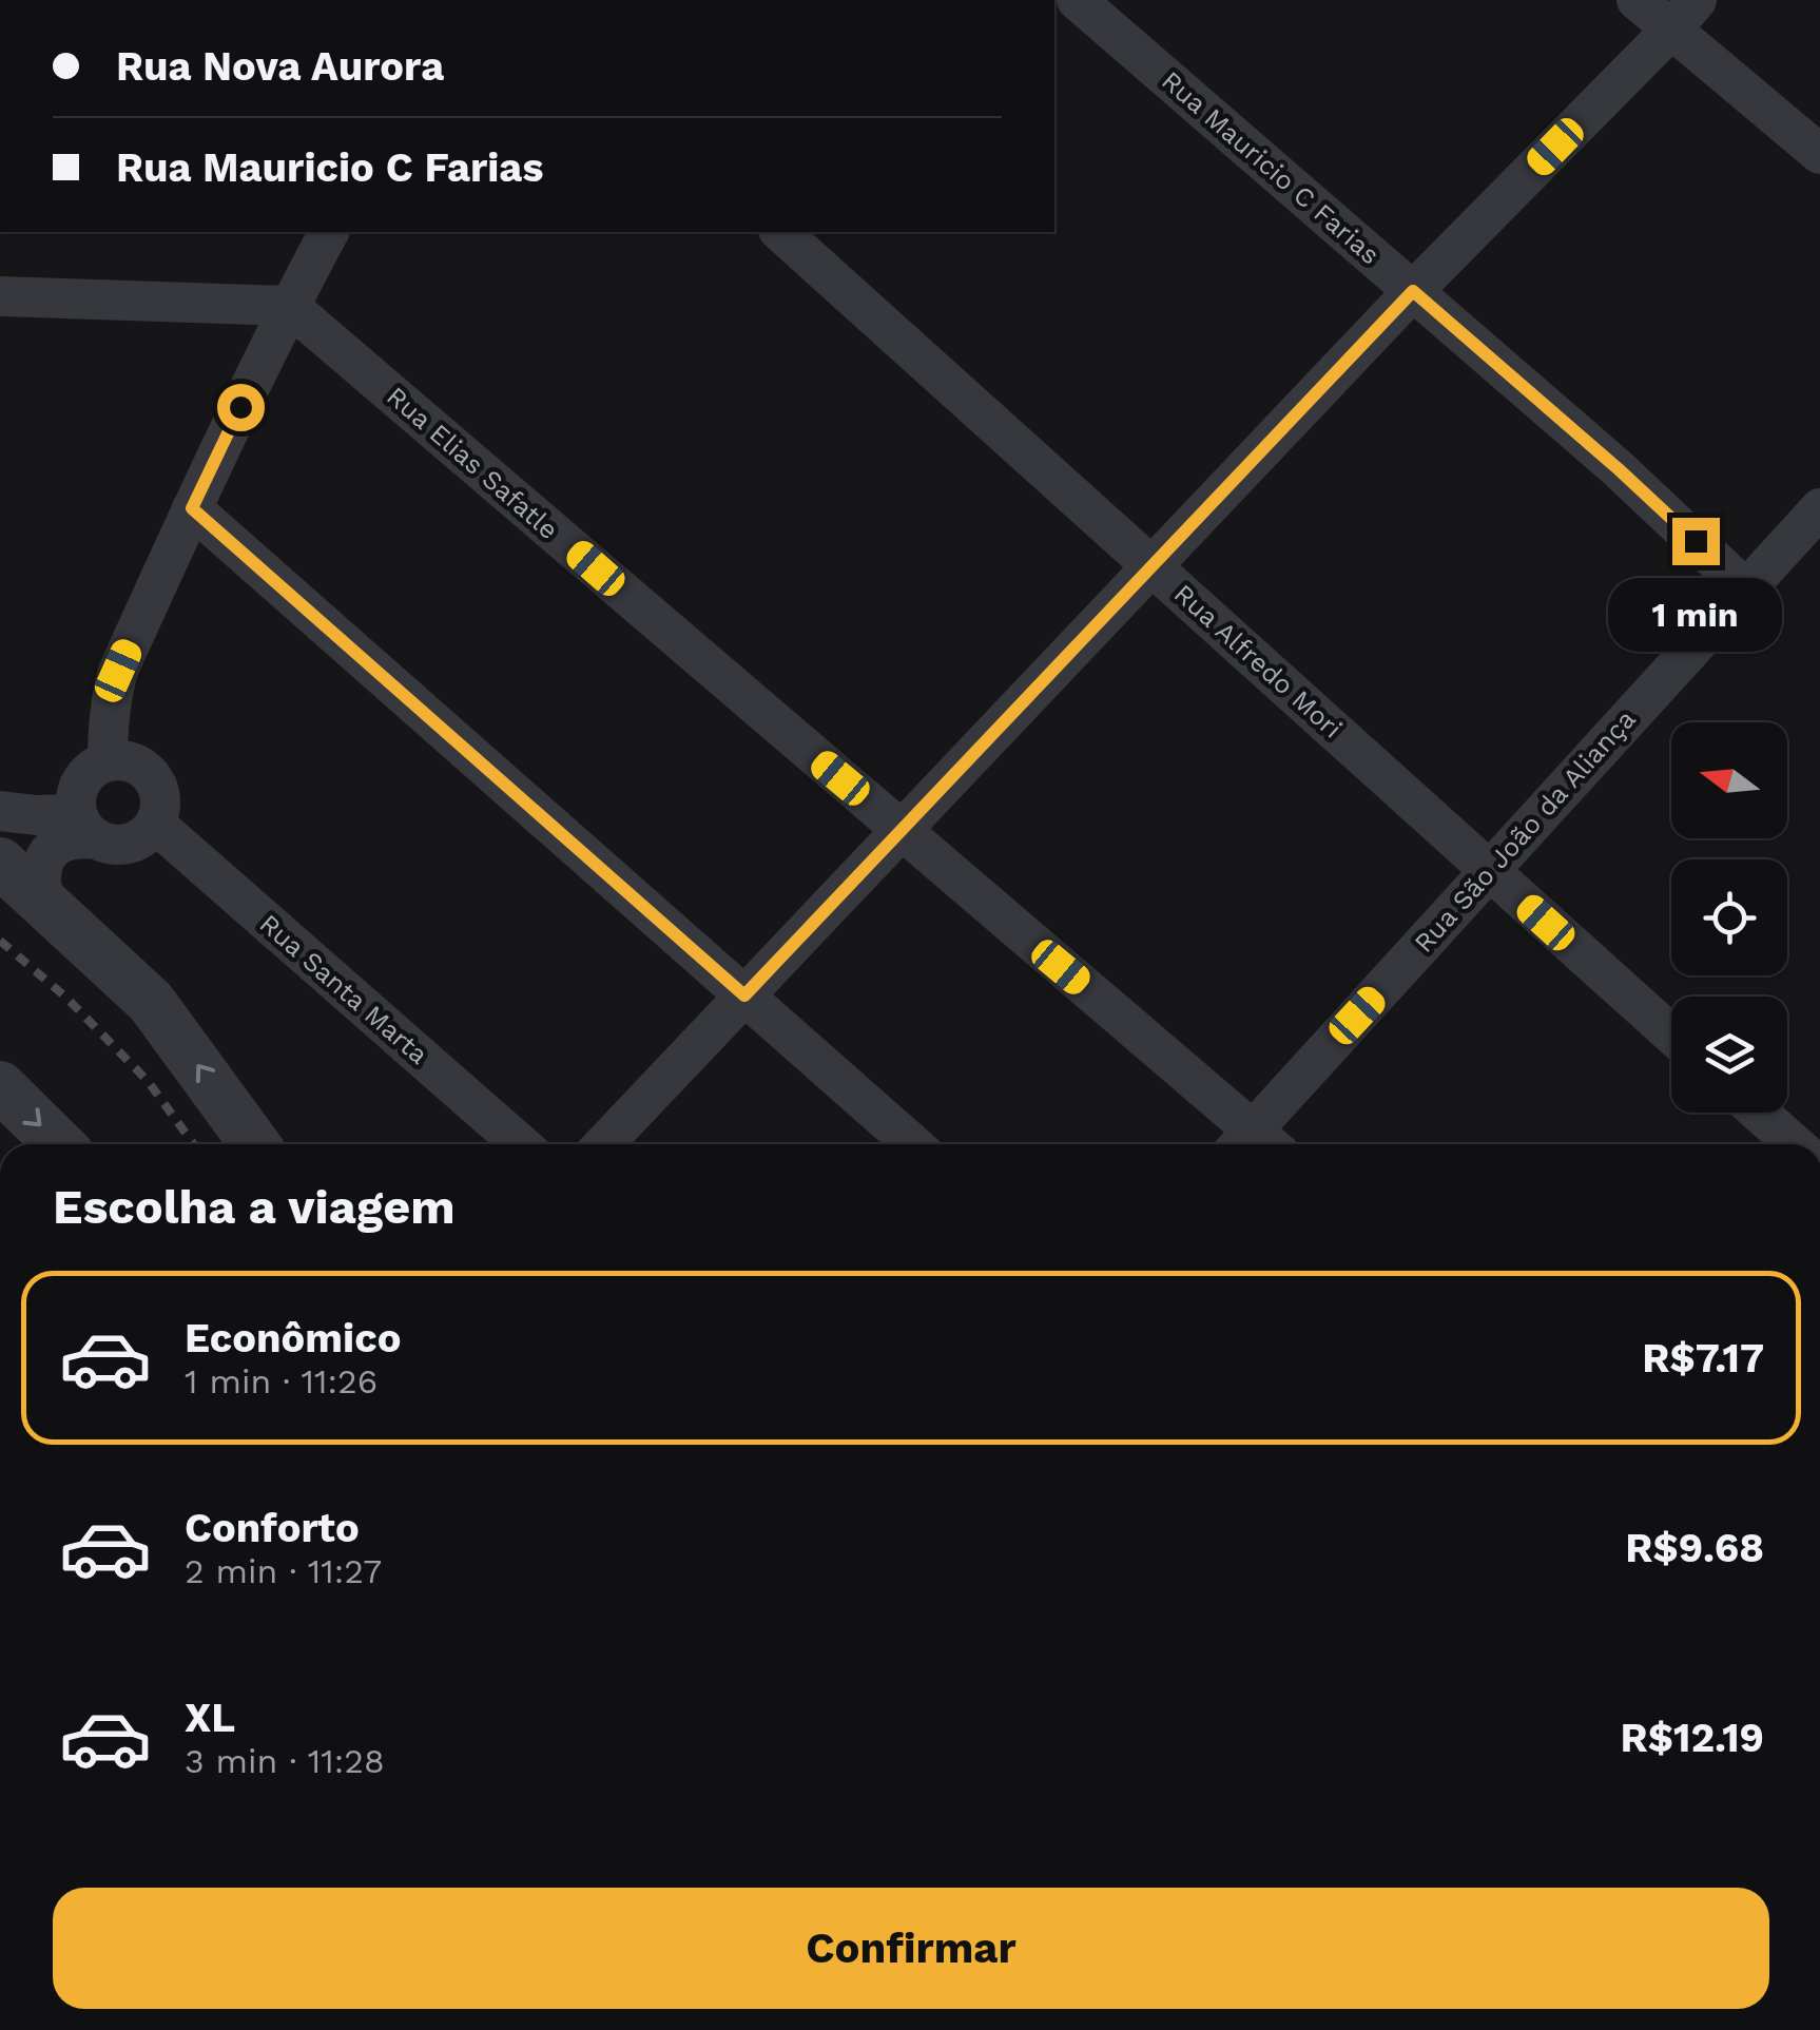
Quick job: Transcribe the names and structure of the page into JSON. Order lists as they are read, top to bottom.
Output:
{
  "streets": {
    "street": [
      "Rua Mauricio C Farias",
      "Rua Elias Safatle",
      "Rua Alfredo Mori",
      "Rua São João da Aliança",
      "Rua Santa Marta"
    ]
  },
  "crossings": [
    ["Rua Mauricio C Farias", "Rua São João da Aliança"],
    ["Rua Alfredo Mori", "Rua São João da Aliança"]
  ],
  "north": "left",
  "page": {
    "banner": ["Rua Nova Aurora", "Rua Mauricio C Farias"],
    "bubble": "1 min",
    "heading": "Escolha a viagem",
    "list": [
      {
        "name": "Econômico",
        "note": "1 min · 11:26",
        "value": "R$7.17"
      },
      {
        "name": "Conforto",
        "note": "2 min · 11:27",
        "value": "R$9.68"
      },
      {
        "name": "XL",
        "note": "3 min · 11:28",
        "value": "R$12.19"
      }
    ],
    "buttons": "Confirmar"
  }
}
